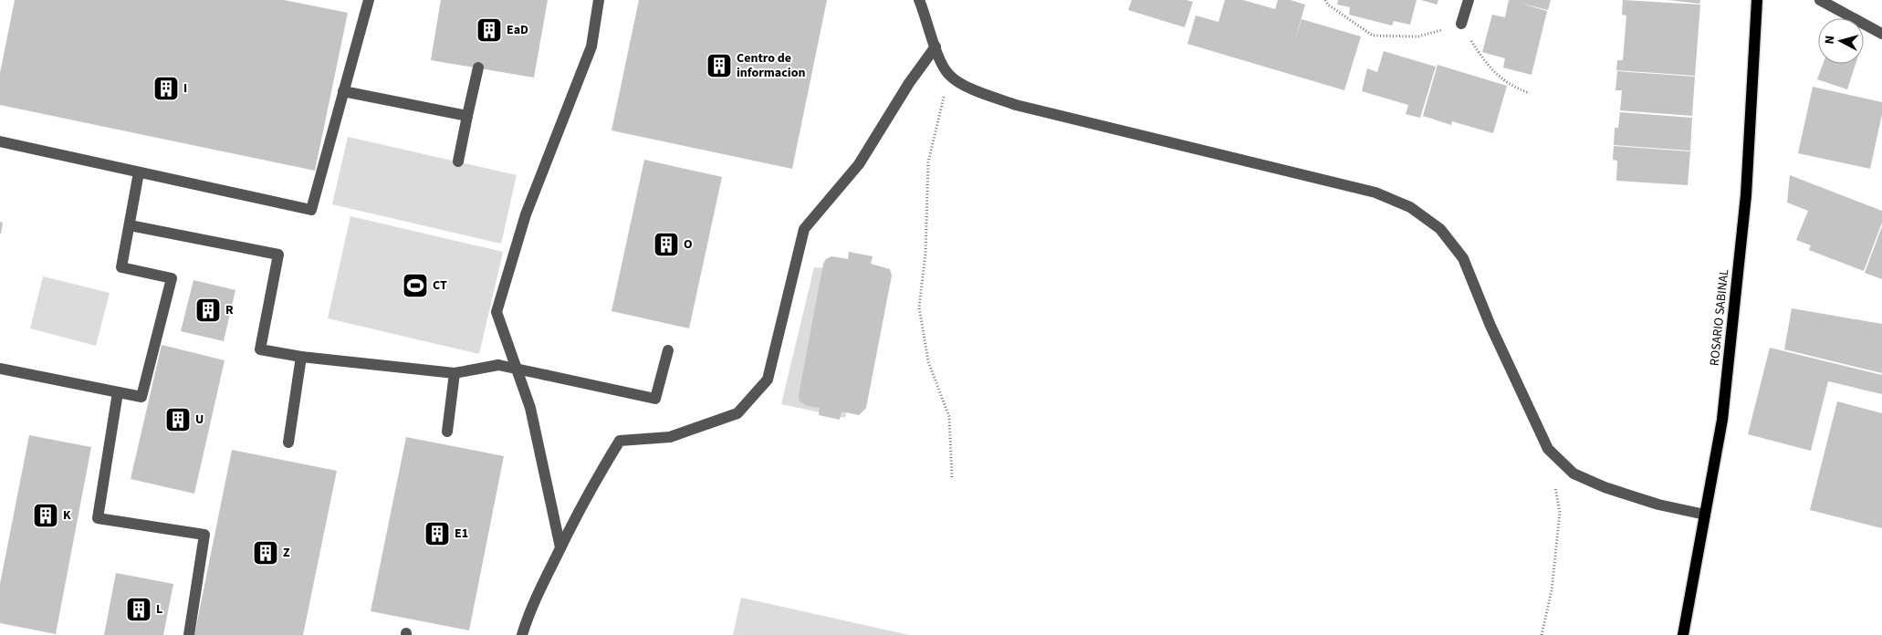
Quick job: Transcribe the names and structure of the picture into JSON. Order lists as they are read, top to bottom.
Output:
{
  "streets": {
    "main road": ["ROSARIO SABINAL"]
  },
  "places": {
    "building": [
      "EaD",
      "Centro de informacion",
      "I",
      "O",
      "R",
      "U",
      "K",
      "E1",
      "Z",
      "L"
    ],
    "sports": ["CT"]
  },
  "north": "left"
}
